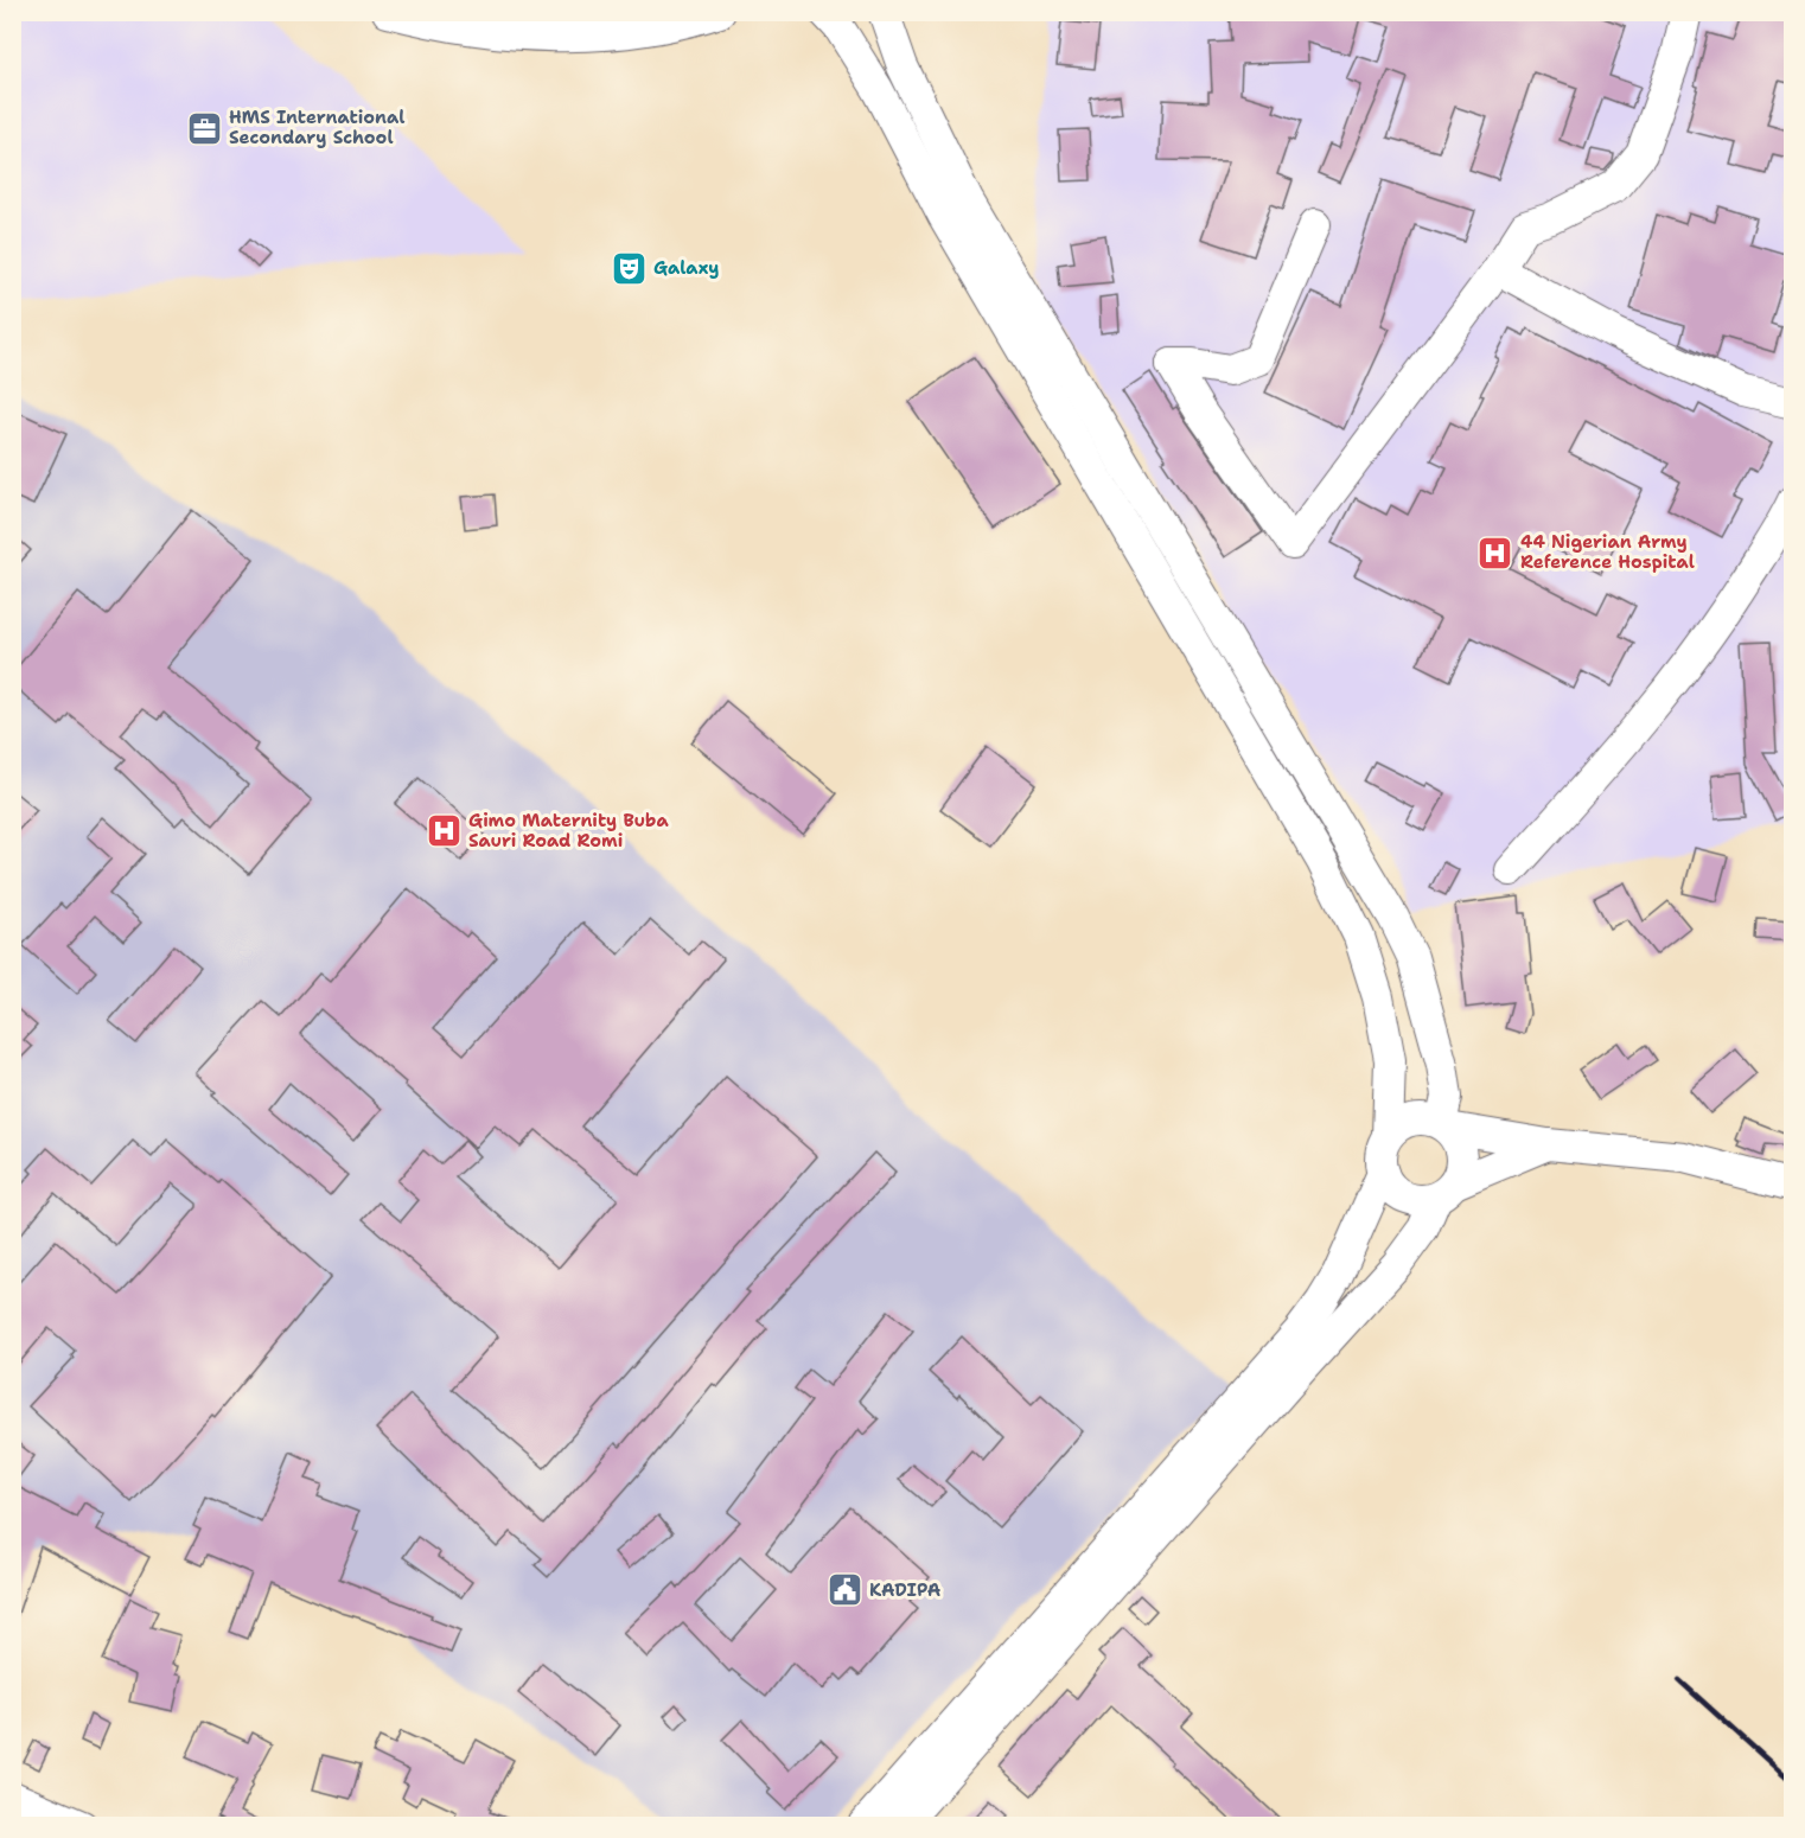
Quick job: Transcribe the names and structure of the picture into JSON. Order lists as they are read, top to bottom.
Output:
{
  "places": {
    "office": ["HMS International Secondary School"],
    "theatre": ["Galaxy"],
    "hospital": ["44 Nigerian Army Reference Hospital", "Gimo Maternity Buba Sauri Road Romi"],
    "public building": ["KADIPA"]
  }
}
